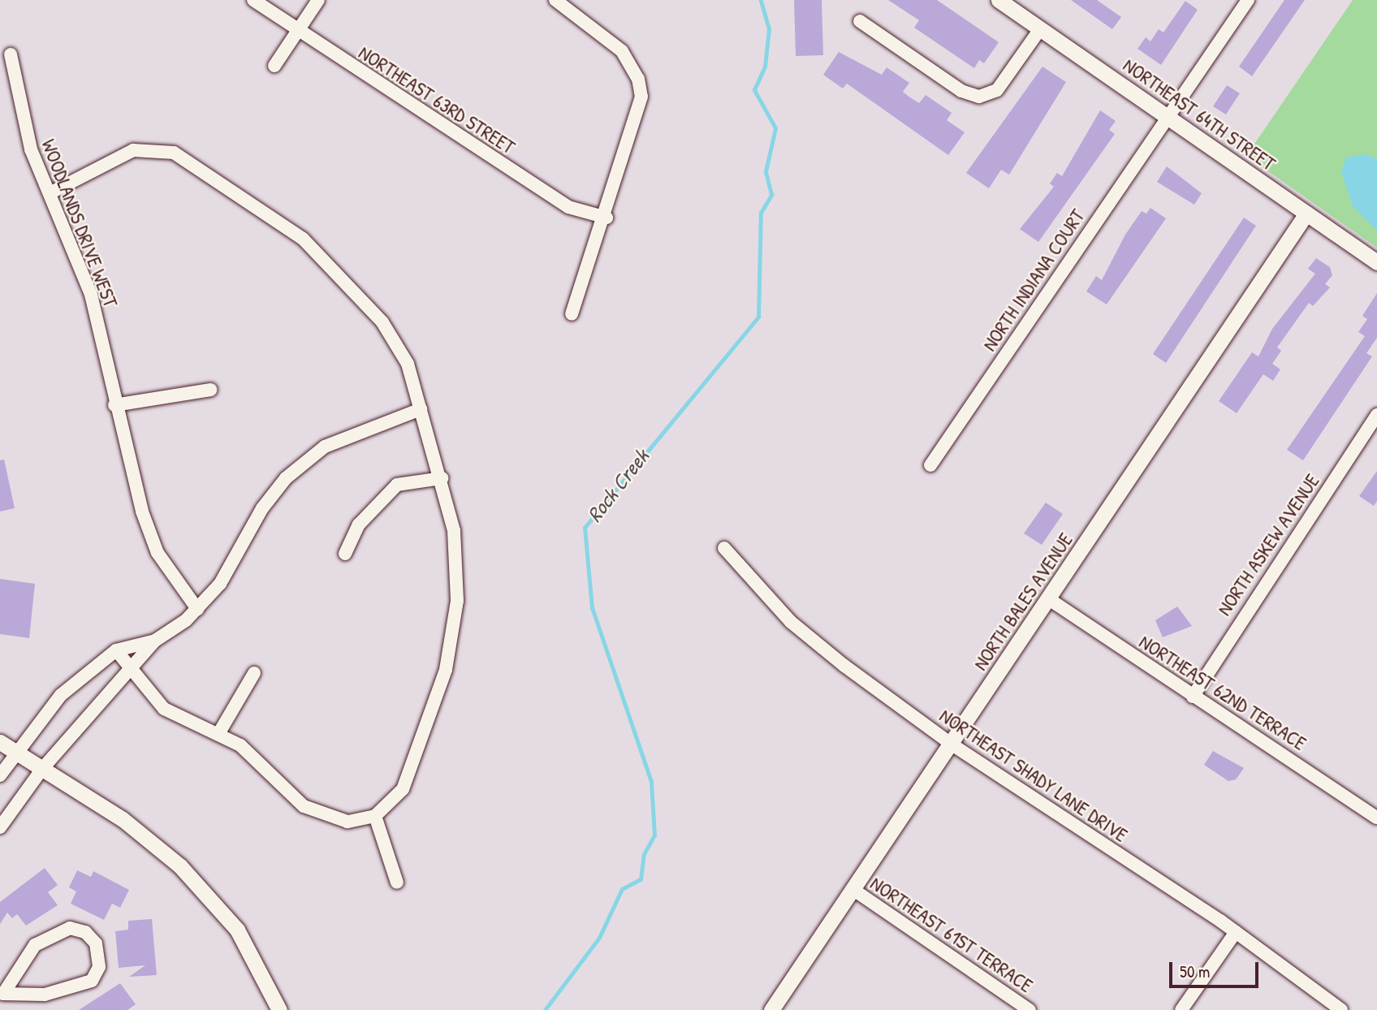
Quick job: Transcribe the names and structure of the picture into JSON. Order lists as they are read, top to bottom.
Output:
{
  "streets": {
    "street": [
      "NORTHEAST 63RD STREET",
      "NORTHEAST 64TH STREET",
      "WOODLANDS DRIVE WEST",
      "NORTH INDIANA COURT",
      "NORTH ASKEW AVENUE",
      "NORTH BALES AVENUE",
      "NORTHEAST 62ND TERRACE",
      "NORTHEAST SHADY LANE DRIVE",
      "NORTHEAST 61ST TERRACE"
    ]
  },
  "crossings": [
    ["NORTHEAST 64TH STREET", "NORTH INDIANA COURT"],
    ["NORTHEAST 64TH STREET", "NORTH BALES AVENUE"],
    ["NORTH ASKEW AVENUE", "NORTHEAST 62ND TERRACE"],
    ["NORTH BALES AVENUE", "NORTHEAST 62ND TERRACE"],
    ["NORTH BALES AVENUE", "NORTHEAST SHADY LANE DRIVE"],
    ["NORTH BALES AVENUE", "NORTHEAST 61ST TERRACE"]
  ],
  "water": ["Rock Creek"],
  "scale_bar": "50 m"
}
